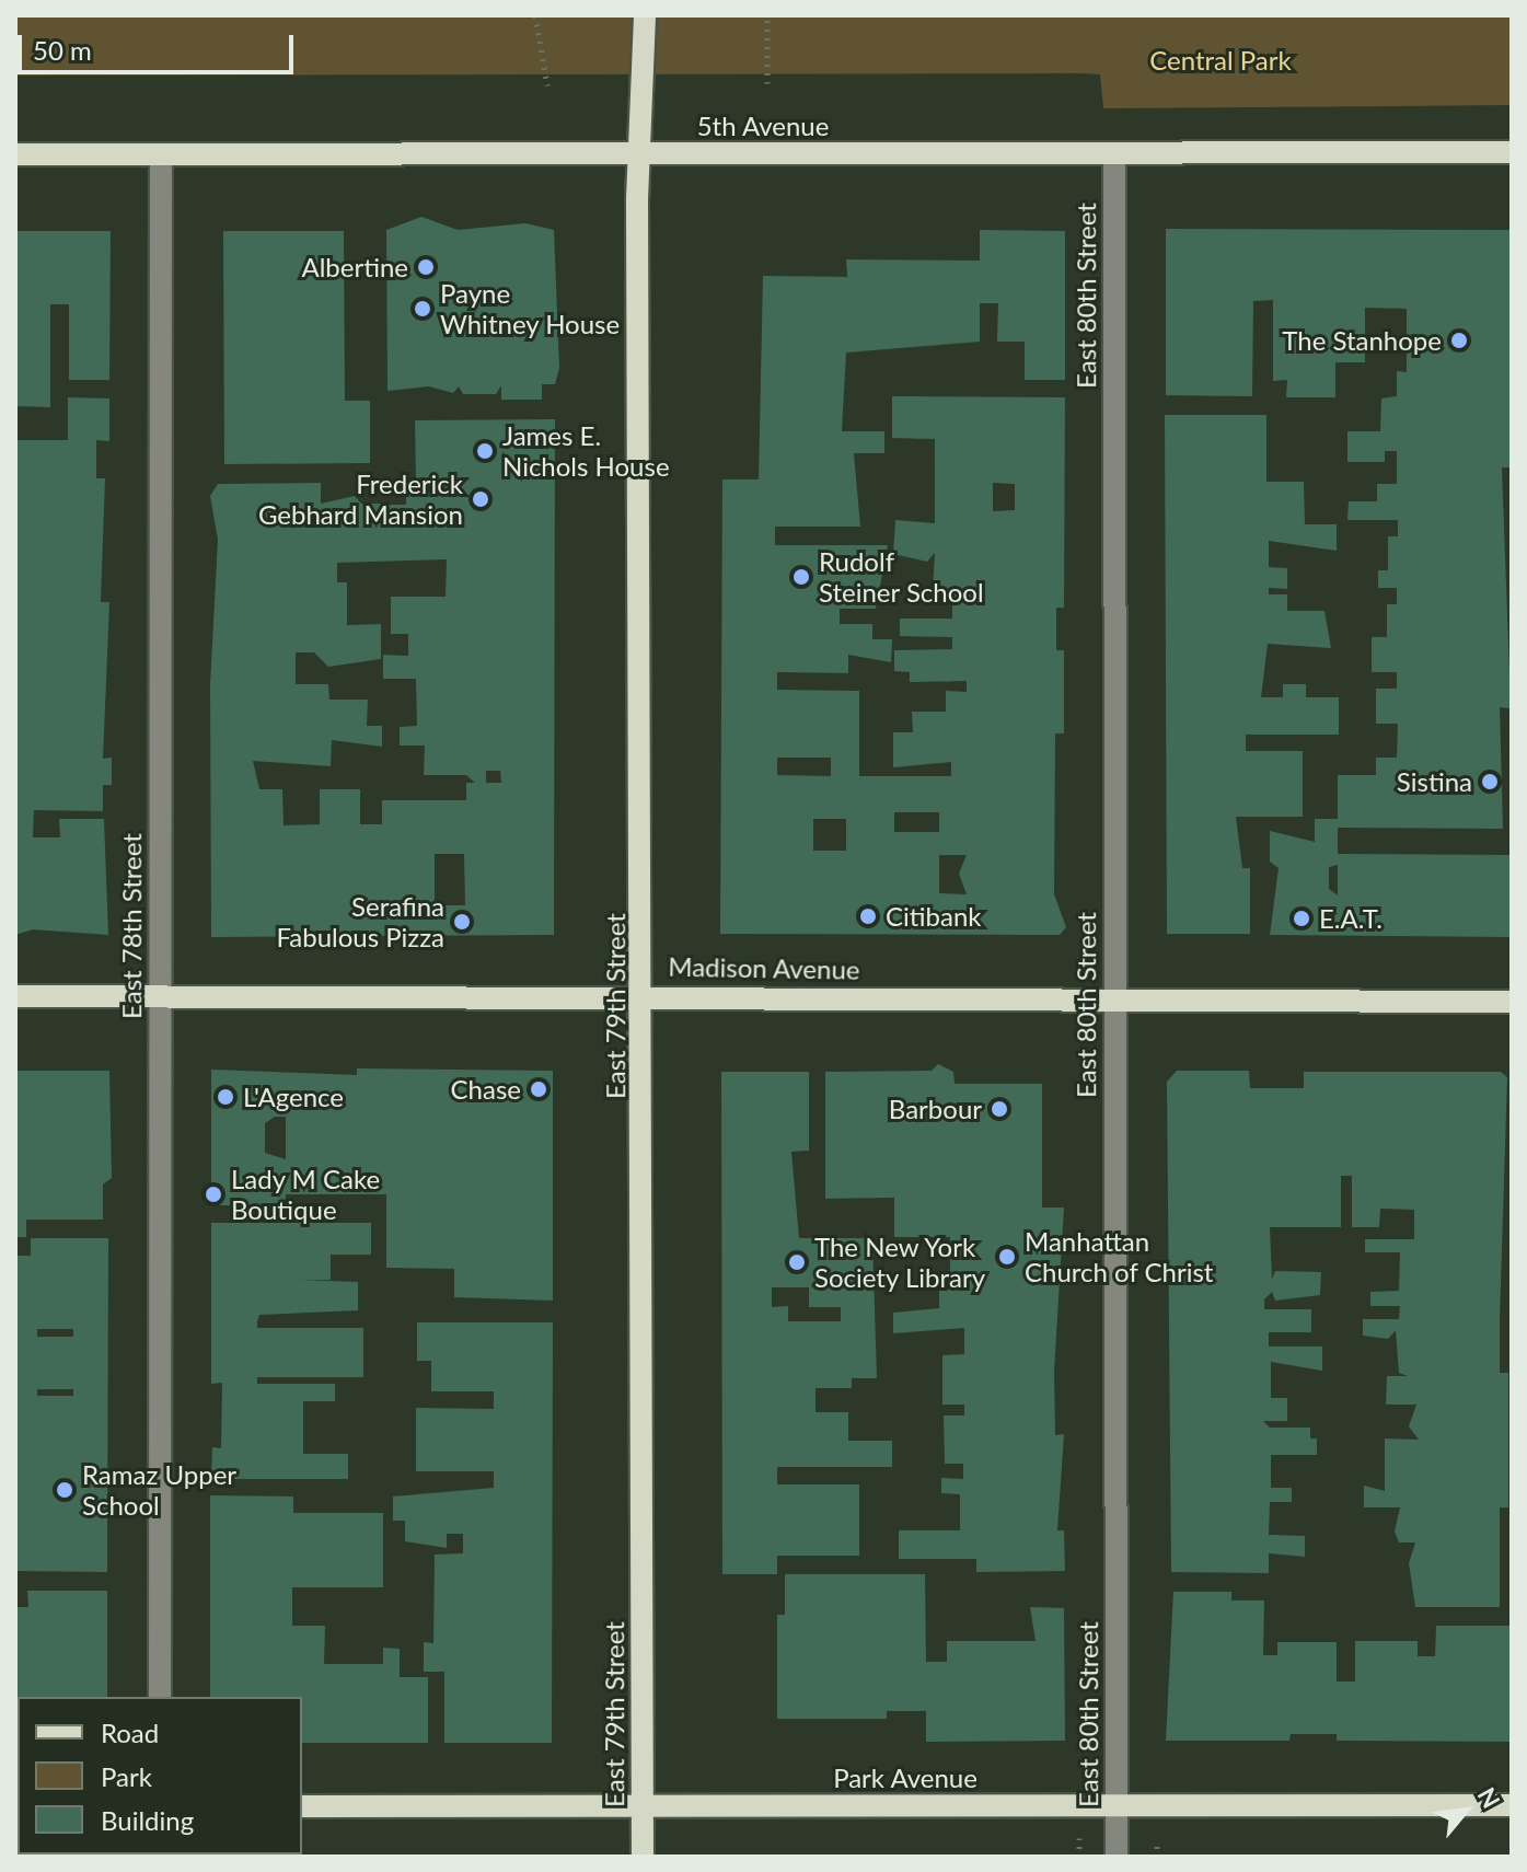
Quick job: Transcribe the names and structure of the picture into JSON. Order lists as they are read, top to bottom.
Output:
{
  "streets": {
    "main road": [
      "5th Avenue",
      "Madison Avenue",
      "East 79th Street",
      "Park Avenue"
    ],
    "street": ["East 80th Street", "East 78th Street"]
  },
  "crossings": [
    ["5th Avenue", "East 80th Street"],
    ["5th Avenue", "East 78th Street"],
    ["5th Avenue", "East 79th Street"],
    ["East 80th Street", "Madison Avenue"],
    ["East 80th Street", "Park Avenue"],
    ["East 78th Street", "Madison Avenue"],
    ["Madison Avenue", "East 79th Street"],
    ["East 79th Street", "Park Avenue"]
  ],
  "parks": ["Central Park"],
  "places": [
    "Albertine",
    "Payne Whitney House",
    "The Stanhope",
    "James E. Nichols House",
    "Frederick Gebhard Mansion",
    "Rudolf Steiner School",
    "Sistina",
    "Citibank",
    "E.A.T.",
    "Serafina Fabulous Pizza",
    "Chase",
    "L'Agence",
    "Barbour",
    "Lady M Cake Boutique",
    "Manhattan Church of Christ",
    "The New York Society Library",
    "Ramaz Upper School"
  ],
  "legend": ["Road", "Park", "Building"],
  "scale_bar": "50 m",
  "north": "top right"
}
